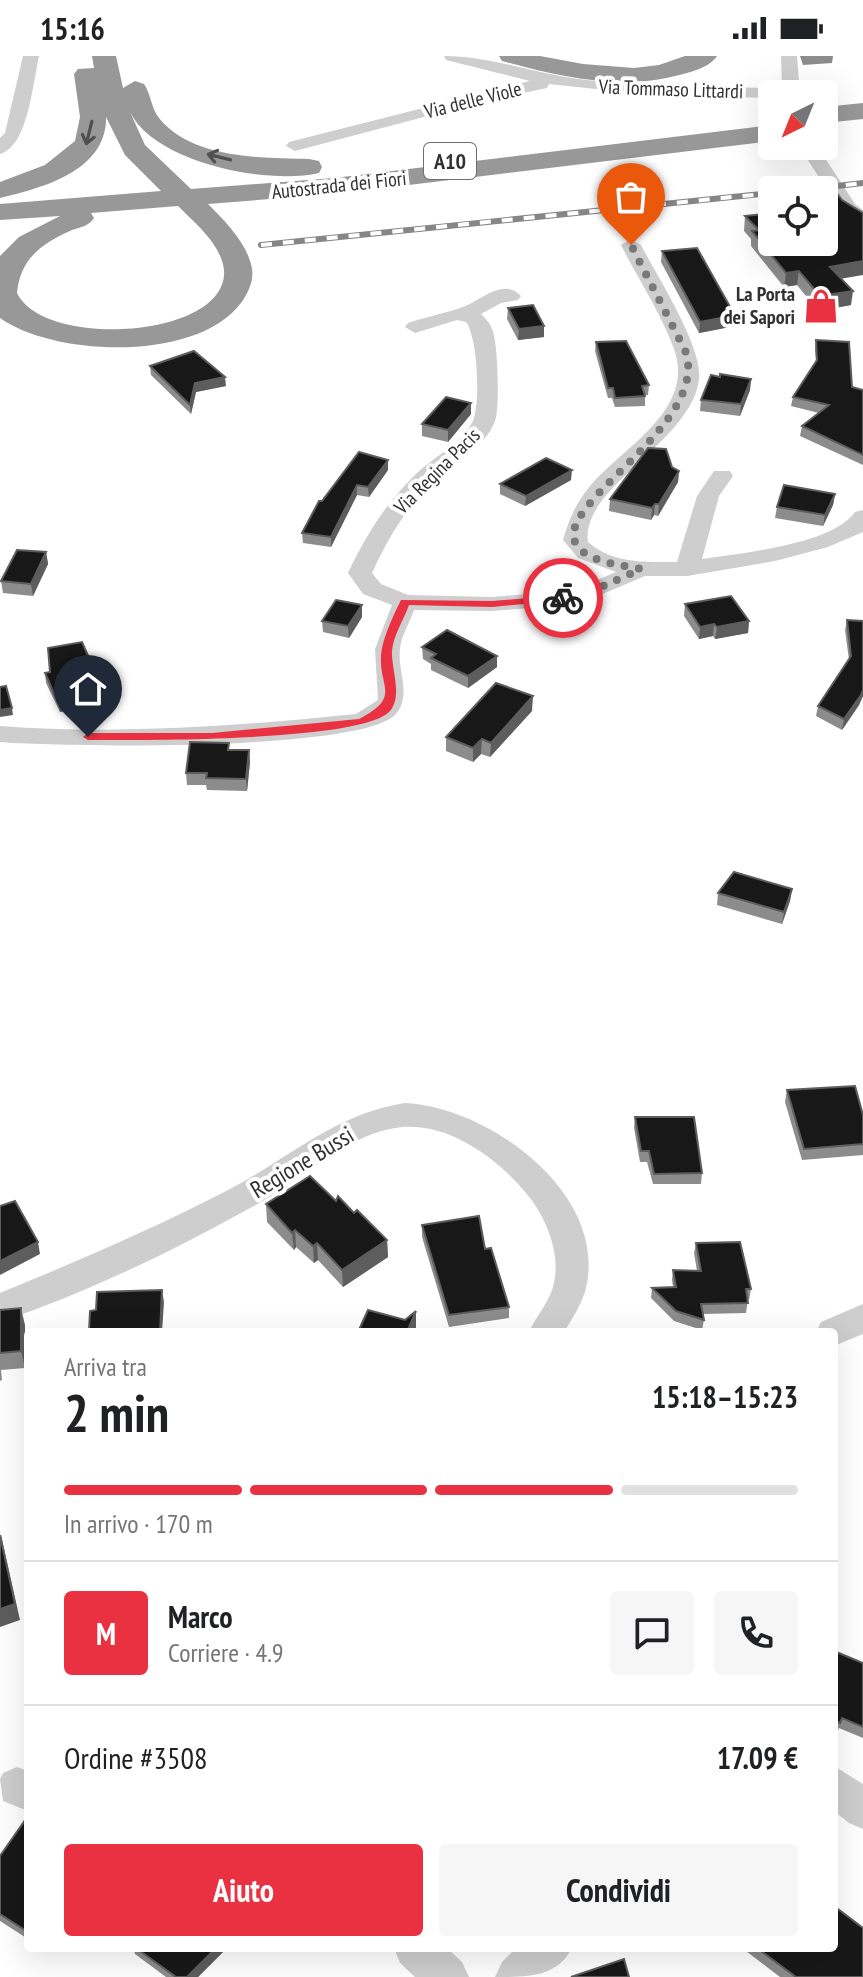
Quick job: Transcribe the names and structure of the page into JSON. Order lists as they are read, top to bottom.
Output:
{
  "streets": {
    "highway": ["A10", "Autostrada dei Fiori"],
    "street": [
      "Via Tommaso Littardi",
      "Via delle Viole",
      "Via Regina Pacis",
      "Regione Bussi"
    ]
  },
  "crossings": [
    ["Via Tommaso Littardi", "Via delle Viole"]
  ],
  "places": {
    "shop": ["La Porta dei Sapori"]
  },
  "north": "bottom left",
  "page": {
    "status": "15:16",
    "heading": ["2 min", "Arriva tra", "15:18–15:23"],
    "panel": [
      "Marco",
      "Corriere · 4.9",
      "Ordine #3508",
      "17.09 €"
    ],
    "bar": "In arrivo · 170 m",
    "round": "M",
    "buttons": ["Aiuto", "Condividi"]
  }
}
